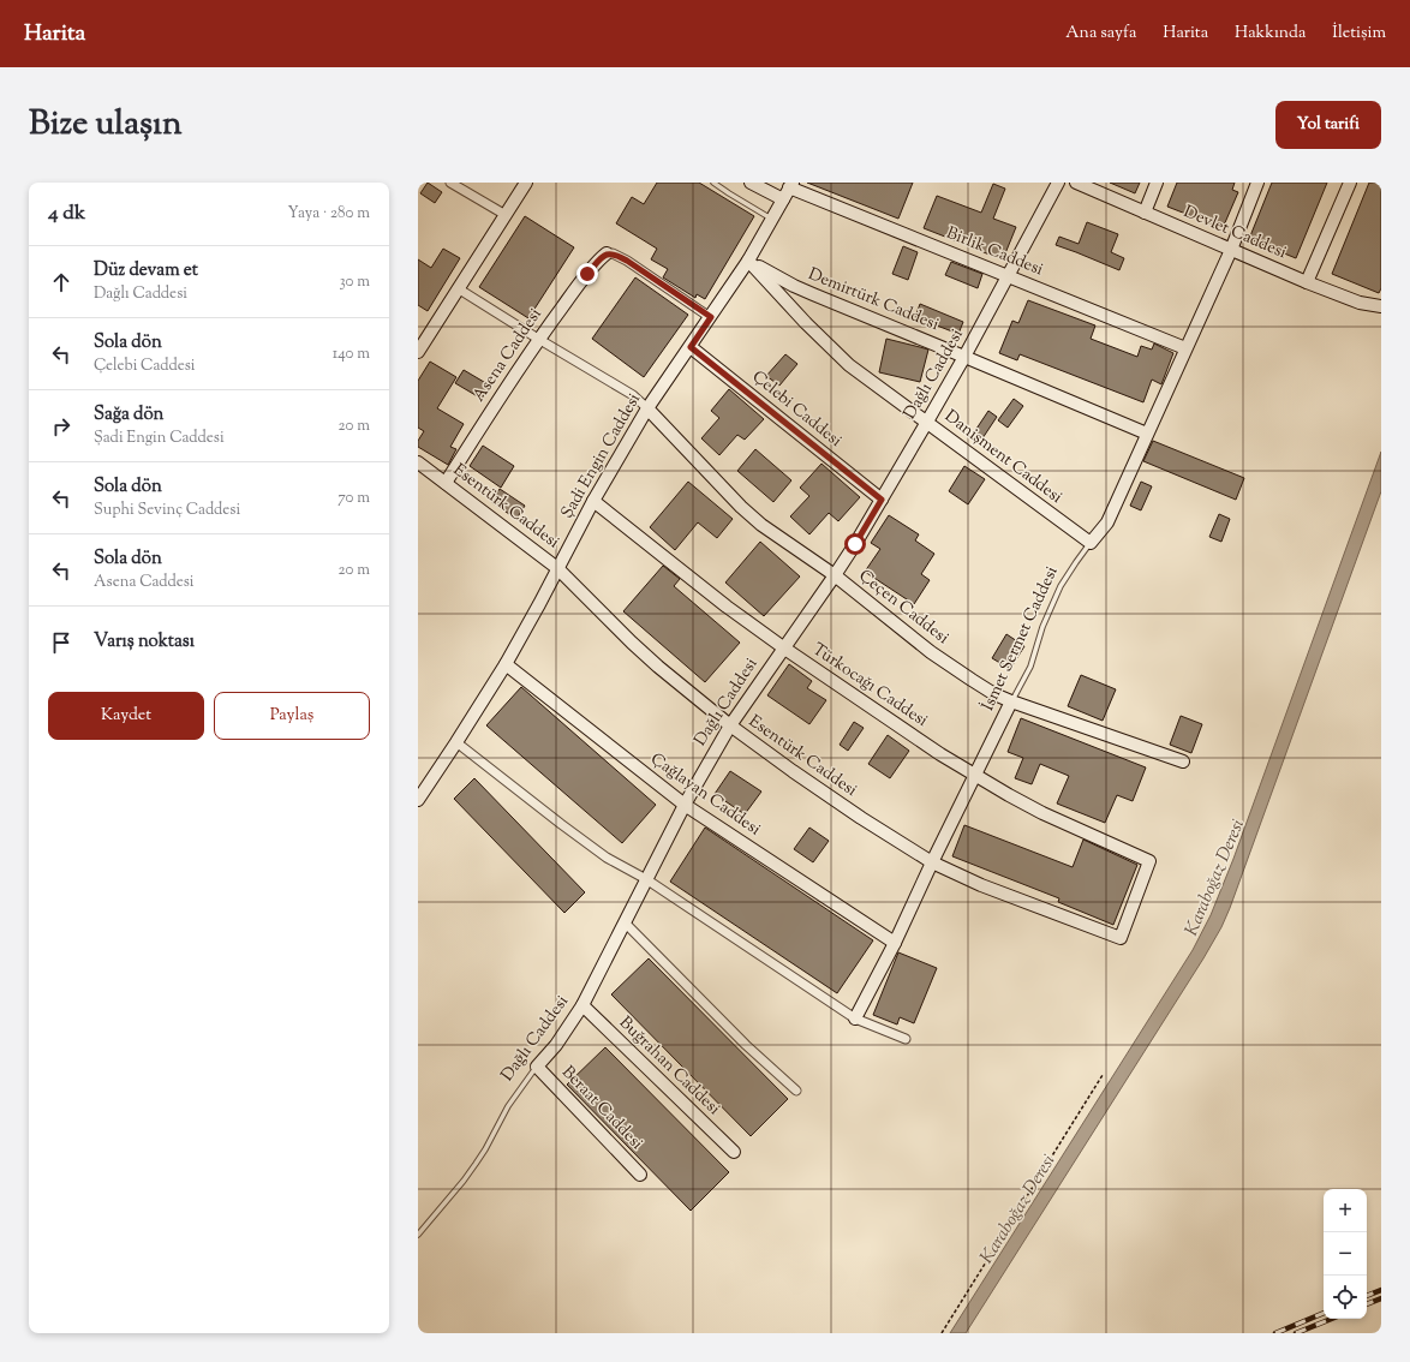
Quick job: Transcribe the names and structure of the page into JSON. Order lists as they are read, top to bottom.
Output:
{
  "streets": {
    "street": [
      "Devlet Caddesi",
      "Birlik Caddesi",
      "Demirtürk Caddesi",
      "Asena Caddesi",
      "Dağlı Caddesi",
      "Çelebi Caddesi",
      "Şadi Engin Caddesi",
      "Danişment Caddesi",
      "Esentürk Caddesi",
      "Çeçen Caddesi",
      "İsmet Sermet Caddesi",
      "Türkocağı Caddesi",
      "Çağlayan Caddesi",
      "Buğrahan Caddesi",
      "Beraat Caddesi"
    ]
  },
  "crossings": [
    ["Devlet Caddesi", "İsmet Sermet Caddesi"],
    ["Birlik Caddesi", "Dağlı Caddesi"],
    ["Birlik Caddesi", "Şadi Engin Caddesi"],
    ["Birlik Caddesi", "İsmet Sermet Caddesi"],
    ["Demirtürk Caddesi", "Dağlı Caddesi"],
    ["Demirtürk Caddesi", "Şadi Engin Caddesi"],
    ["Demirtürk Caddesi", "Danişment Caddesi"],
    ["Demirtürk Caddesi", "İsmet Sermet Caddesi"],
    ["Asena Caddesi", "Esentürk Caddesi"],
    ["Dağlı Caddesi", "Çelebi Caddesi"],
    ["Dağlı Caddesi", "Danişment Caddesi"],
    ["Dağlı Caddesi", "Esentürk Caddesi"],
    ["Dağlı Caddesi", "Çeçen Caddesi"],
    ["Dağlı Caddesi", "Türkocağı Caddesi"],
    ["Dağlı Caddesi", "Çağlayan Caddesi"],
    ["Dağlı Caddesi", "Buğrahan Caddesi"],
    ["Dağlı Caddesi", "Beraat Caddesi"],
    ["Çelebi Caddesi", "Şadi Engin Caddesi"],
    ["Şadi Engin Caddesi", "Danişment Caddesi"],
    ["Şadi Engin Caddesi", "Esentürk Caddesi"],
    ["Şadi Engin Caddesi", "Çeçen Caddesi"],
    ["Şadi Engin Caddesi", "Türkocağı Caddesi"],
    ["Şadi Engin Caddesi", "Çağlayan Caddesi"],
    ["Danişment Caddesi", "İsmet Sermet Caddesi"],
    ["Esentürk Caddesi", "İsmet Sermet Caddesi"],
    ["Esentürk Caddesi", "Türkocağı Caddesi"],
    ["Çeçen Caddesi", "İsmet Sermet Caddesi"],
    ["İsmet Sermet Caddesi", "Türkocağı Caddesi"],
    ["İsmet Sermet Caddesi", "Çağlayan Caddesi"]
  ],
  "water": ["Karaboğaz Deresi"],
  "page": {
    "header": "Harita",
    "nav": [
      "Ana sayfa",
      "Harita",
      "Hakkında",
      "İletişim"
    ],
    "title": "Bize ulaşın",
    "buttons": [
      "Yol tarifi",
      ["Kaydet", "Paylaş"]
    ],
    "heading": ["4 dk", "Yaya · 280 m"],
    "list": [
      ["Düz devam et", "Dağlı Caddesi", "30 m"],
      ["Sola dön", "Çelebi Caddesi", "140 m"],
      ["Sağa dön", "Şadi Engin Caddesi", "20 m"],
      ["Sola dön", "Suphi Sevinç Caddesi", "70 m"],
      ["Sola dön", "Asena Caddesi", "20 m"],
      "Varış noktası"
    ],
    "map_buttons": ["+", "−"]
  }
}
